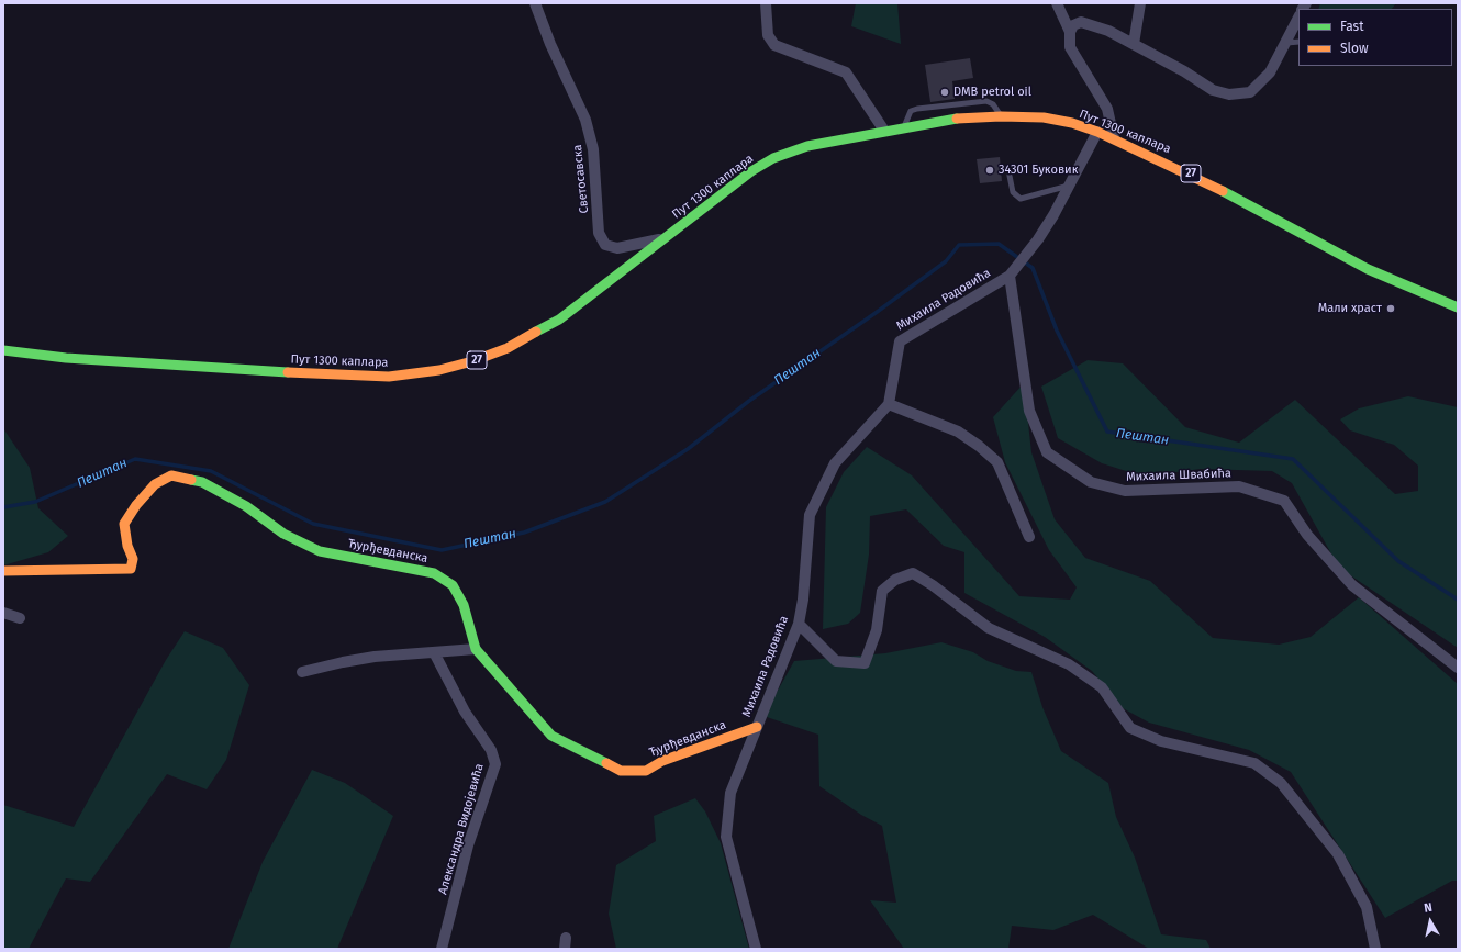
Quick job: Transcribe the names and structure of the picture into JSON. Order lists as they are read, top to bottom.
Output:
{
  "streets": {
    "main road": ["Пут 1300 каплара", "27", "Ђурђевданска"],
    "street": [
      "Светосавска",
      "Михаила Радовића",
      "Михаила Швабића",
      "Александра Видојевића"
    ]
  },
  "crossings": [
    ["Пут 1300 каплара", "Светосавска"],
    ["Пут 1300 каплара", "Михаила Радовића"],
    ["Михаила Радовића", "Михаила Швабића"],
    ["Михаила Радовића", "Ђурђевданска"]
  ],
  "water": ["Пештан"],
  "places": ["DMB petrol oil", "34301 Буковик", "Мали храст"],
  "legend": ["Fast", "Slow"],
  "north": "top"
}
